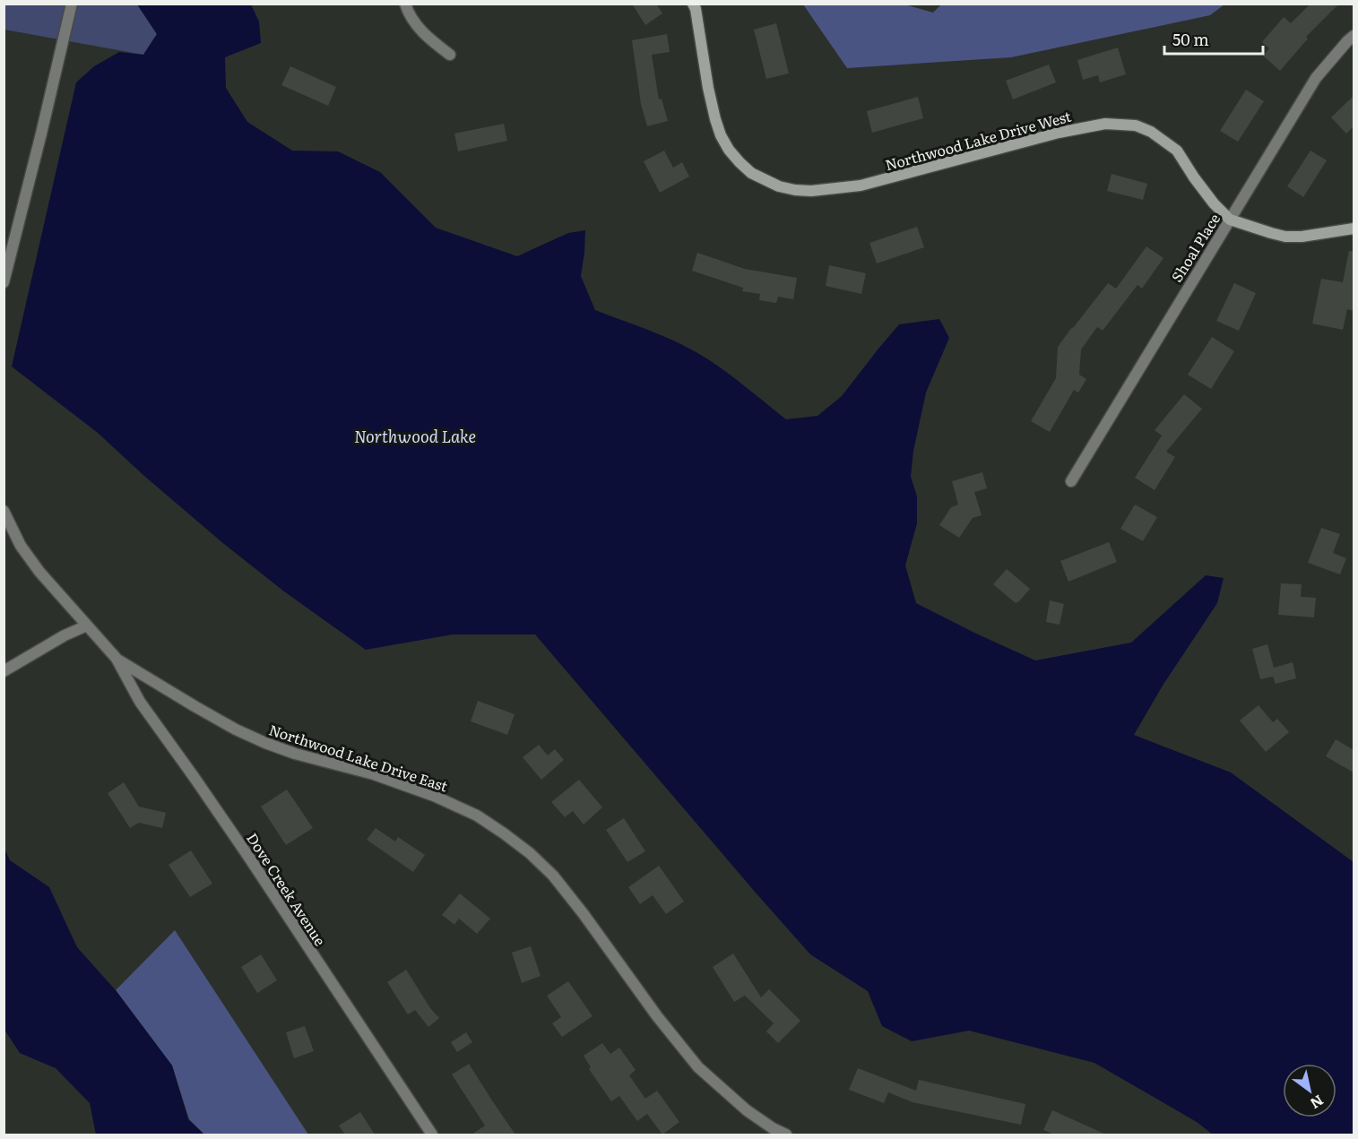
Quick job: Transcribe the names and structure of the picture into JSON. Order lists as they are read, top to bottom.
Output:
{
  "streets": {
    "street": [
      "Northwood Lake Drive West",
      "Shoal Place",
      "Northwood Lake Drive East",
      "Dove Creek Avenue"
    ]
  },
  "crossings": [
    ["Northwood Lake Drive West", "Shoal Place"],
    ["Northwood Lake Drive East", "Dove Creek Avenue"]
  ],
  "water": ["Northwood Lake"],
  "scale_bar": "50 m",
  "north": "bottom right"
}
